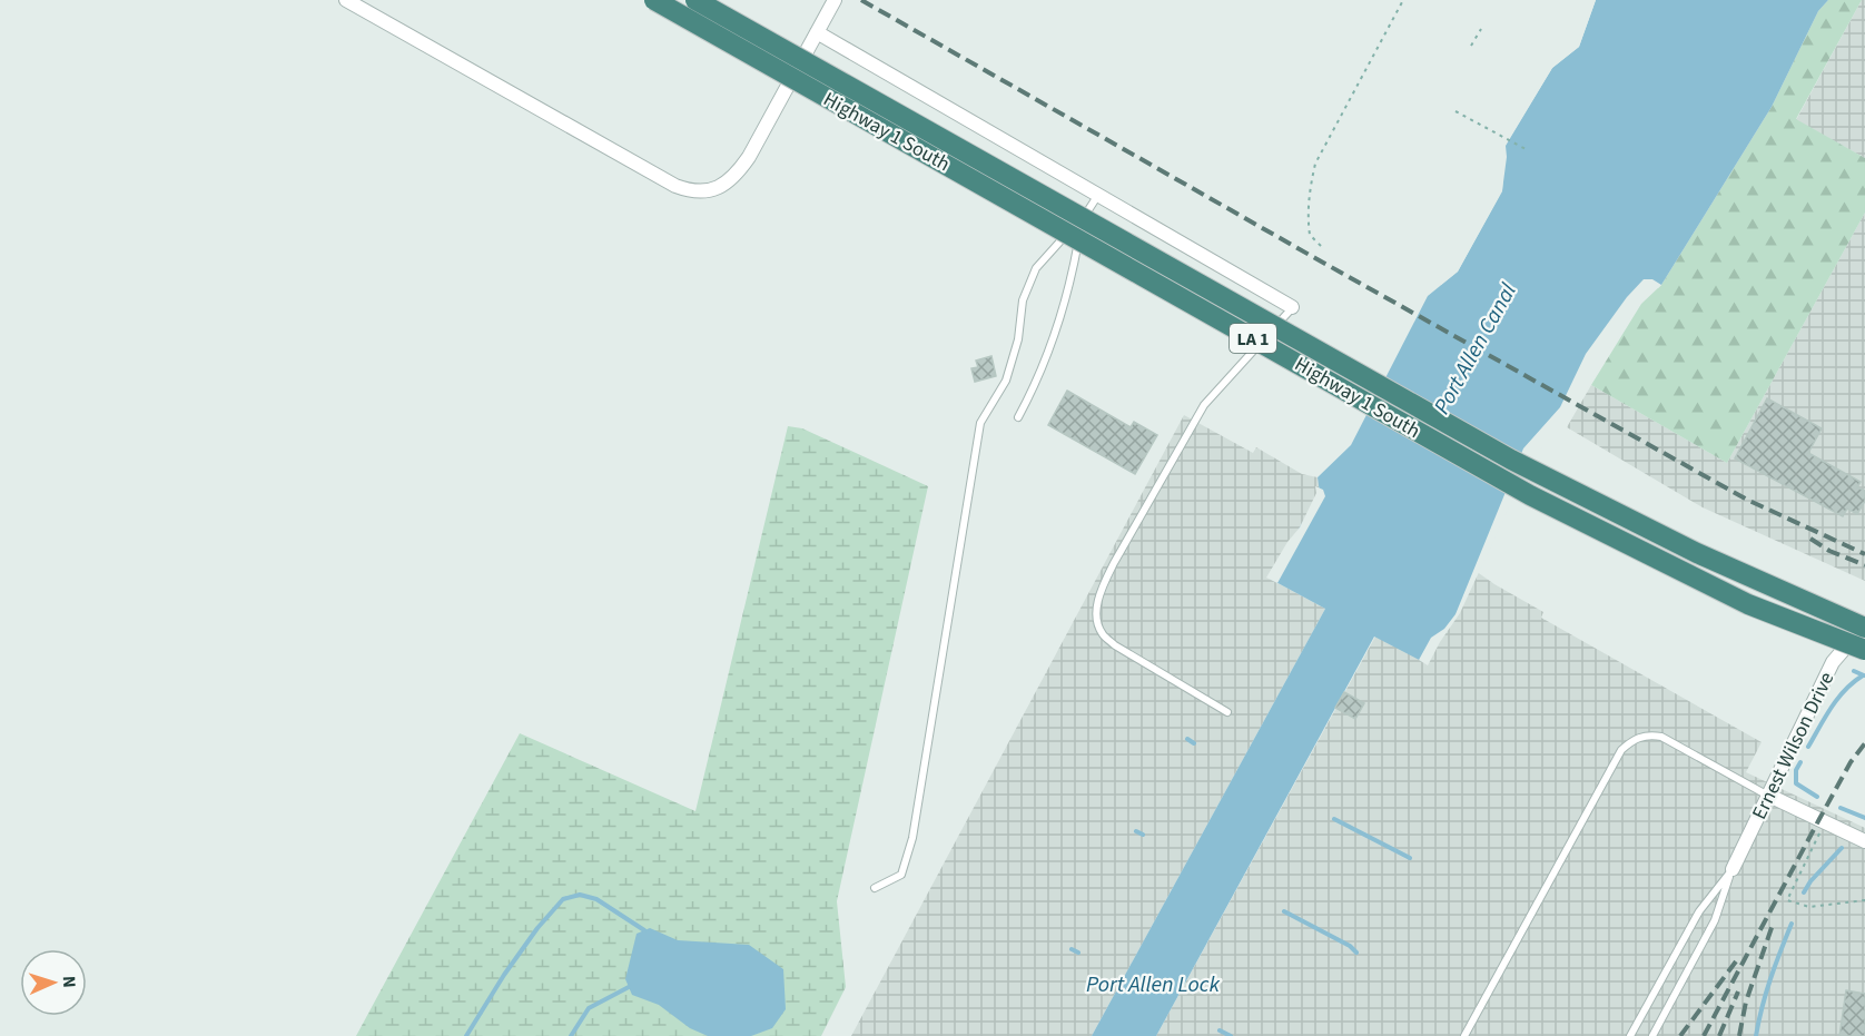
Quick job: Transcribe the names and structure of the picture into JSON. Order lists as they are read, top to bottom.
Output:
{
  "streets": {
    "highway": ["Highway 1 South", "LA 1"],
    "street": ["Ernest Wilson Drive"]
  },
  "water": ["Port Allen Canal", "Port Allen Lock"],
  "north": "right"
}
